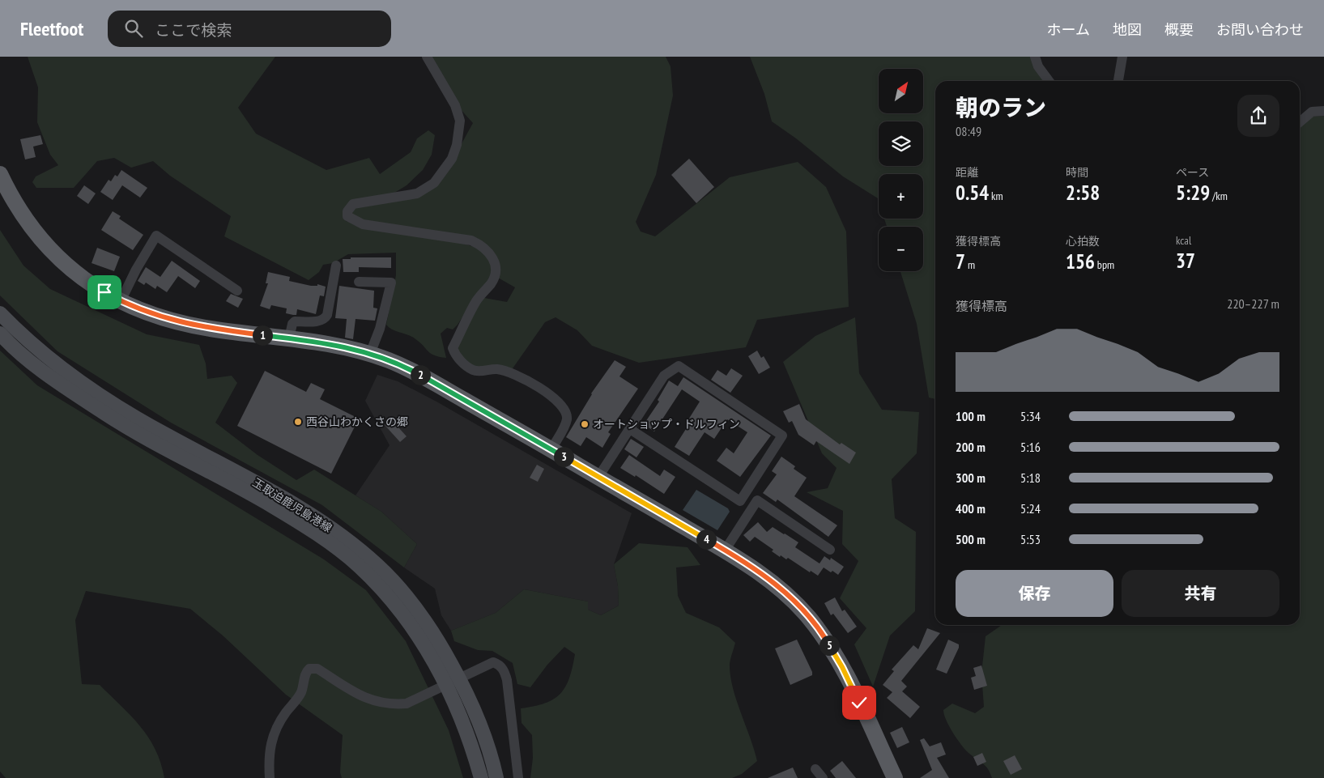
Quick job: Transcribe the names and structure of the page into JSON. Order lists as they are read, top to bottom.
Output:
{
  "streets": {
    "main road": ["玉取迫鹿児島港線"]
  },
  "places": ["西谷山わかくさの郷", "オートショップ・ドルフィン"],
  "north": "top right",
  "page": {
    "header": "Fleetfoot",
    "search": "ここで検索",
    "nav": [
      "ホーム",
      "地図",
      "概要",
      "お問い合わせ"
    ],
    "map_buttons": ["+", "−"],
    "heading": ["朝のラン", "08:49"],
    "stats": [
      ["距離", "0.54 km"],
      ["時間", "2:58"],
      ["ペース", "5:29 /km"],
      ["獲得標高", "7 m"],
      ["心拍数", "156 bpm"],
      ["kcal", "37"]
    ],
    "chart": ["獲得標高", "220–227 m"],
    "pins": [
      "1",
      "2",
      "3",
      "4",
      "5"
    ],
    "list": [
      {
        "name": "100 m",
        "note": "5:34"
      },
      {
        "name": "200 m",
        "note": "5:16"
      },
      {
        "name": "300 m",
        "note": "5:18"
      },
      {
        "name": "400 m",
        "note": "5:24"
      },
      {
        "name": "500 m",
        "note": "5:53"
      }
    ],
    "buttons": ["保存", "共有"]
  }
}
